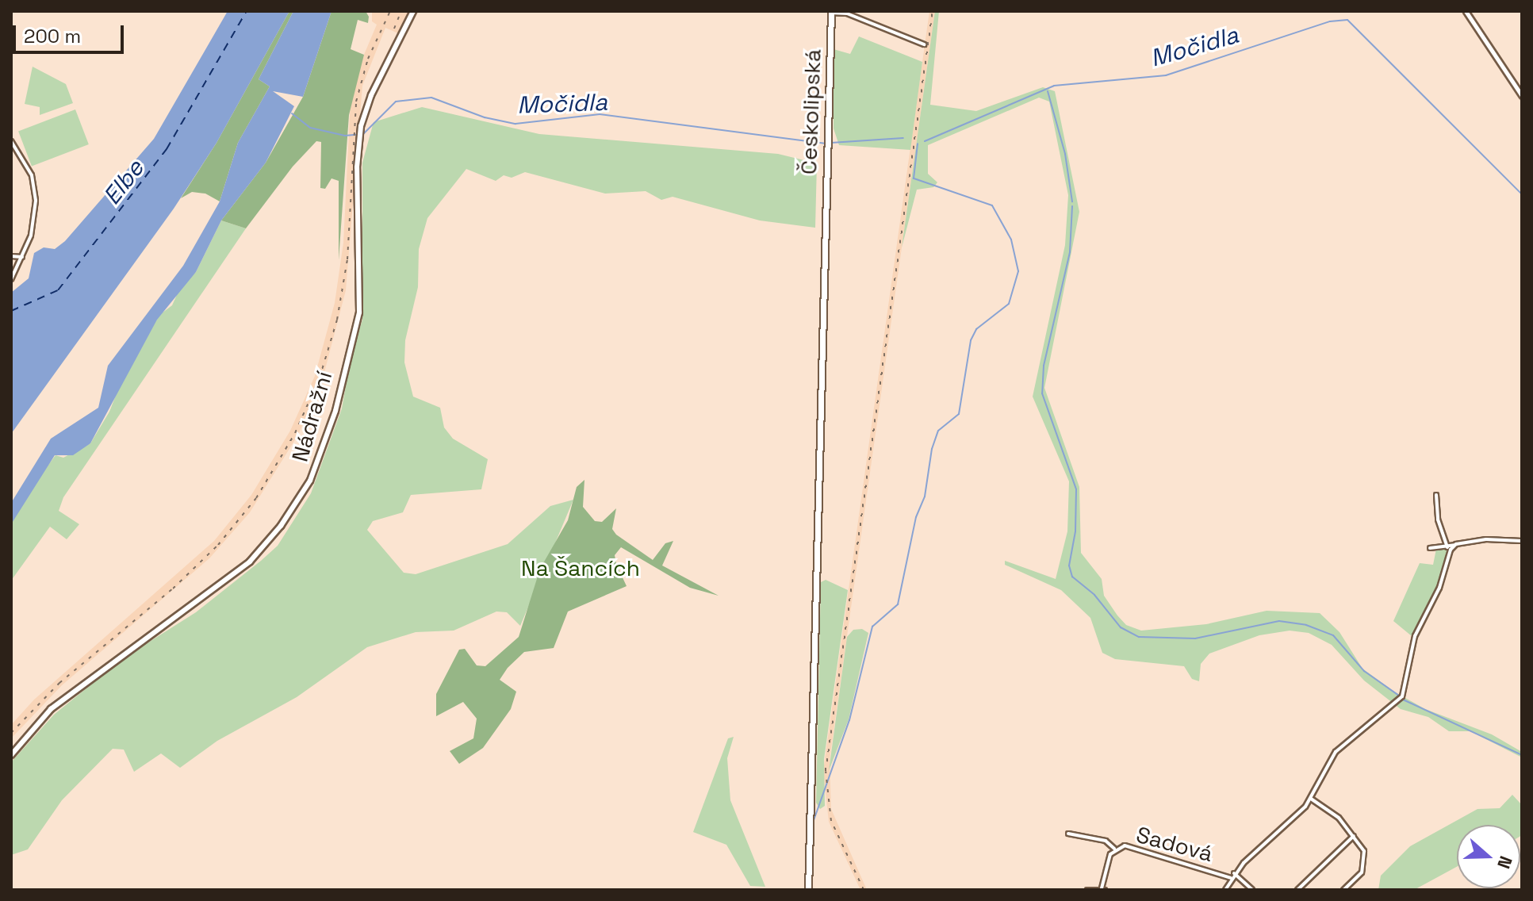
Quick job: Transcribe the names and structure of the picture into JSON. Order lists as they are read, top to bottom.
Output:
{
  "streets": {
    "main road": ["Českolipská", "Nádražní"],
    "street": ["Sadová"]
  },
  "water": ["Močidla", "Elbe"],
  "parks": ["Na Šancích"],
  "scale_bar": "200 m",
  "north": "right"
}
